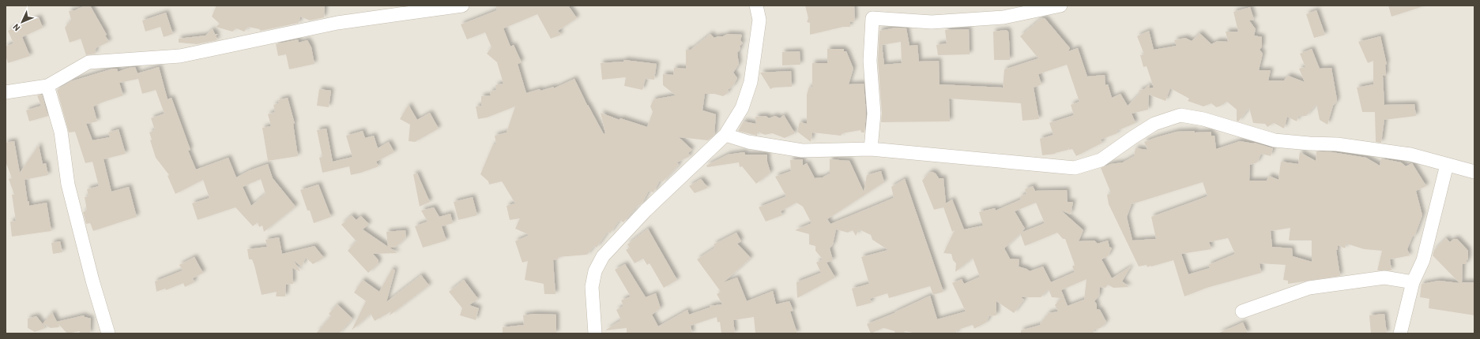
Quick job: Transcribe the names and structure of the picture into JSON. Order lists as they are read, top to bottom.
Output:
{
  "north": "bottom left"
}
